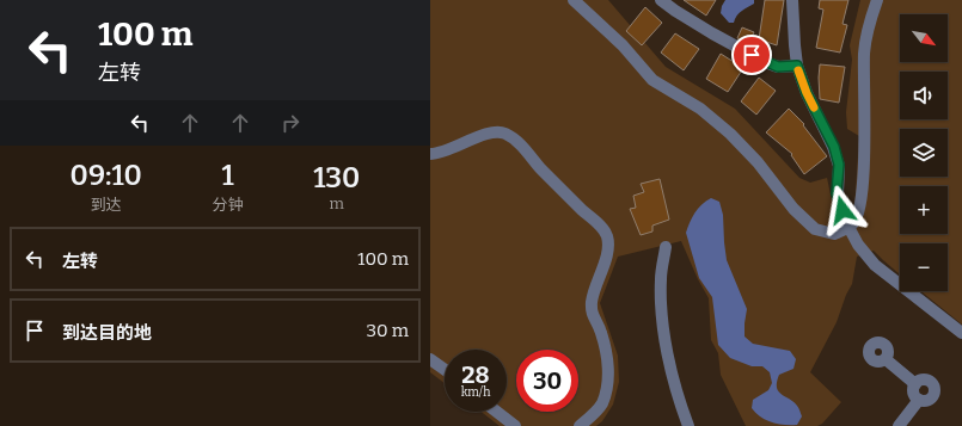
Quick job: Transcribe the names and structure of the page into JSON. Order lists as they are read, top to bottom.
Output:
{
  "north": "bottom right",
  "page": {
    "turn": ["100 m", "左转"],
    "map_buttons": ["+", "−"],
    "eta": [
      "09:10",
      "到达",
      "1",
      "分钟",
      "130",
      "m"
    ],
    "list": [
      {
        "name": "左转",
        "value": "100 m"
      },
      {
        "name": "到达目的地",
        "value": "30 m"
      }
    ],
    "speed": "28 km/h",
    "limit": "30"
  }
}
